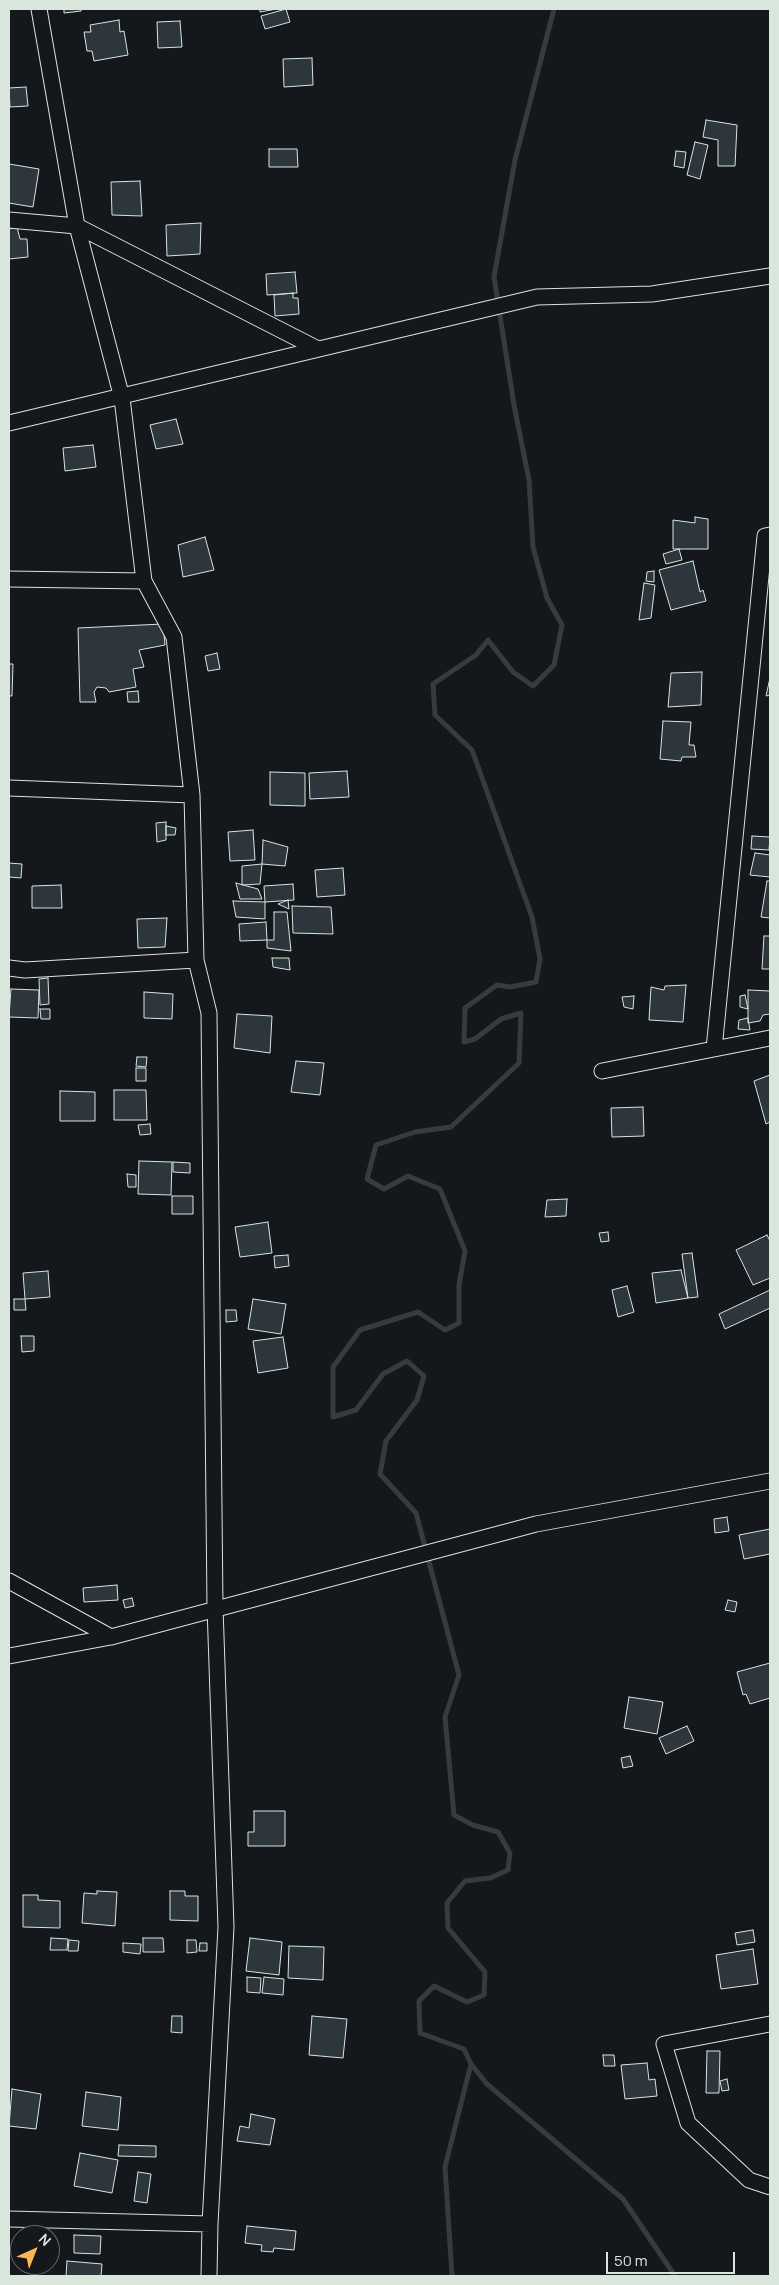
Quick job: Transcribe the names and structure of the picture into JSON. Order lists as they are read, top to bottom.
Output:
{
  "scale_bar": "50 m",
  "north": "top right"
}
